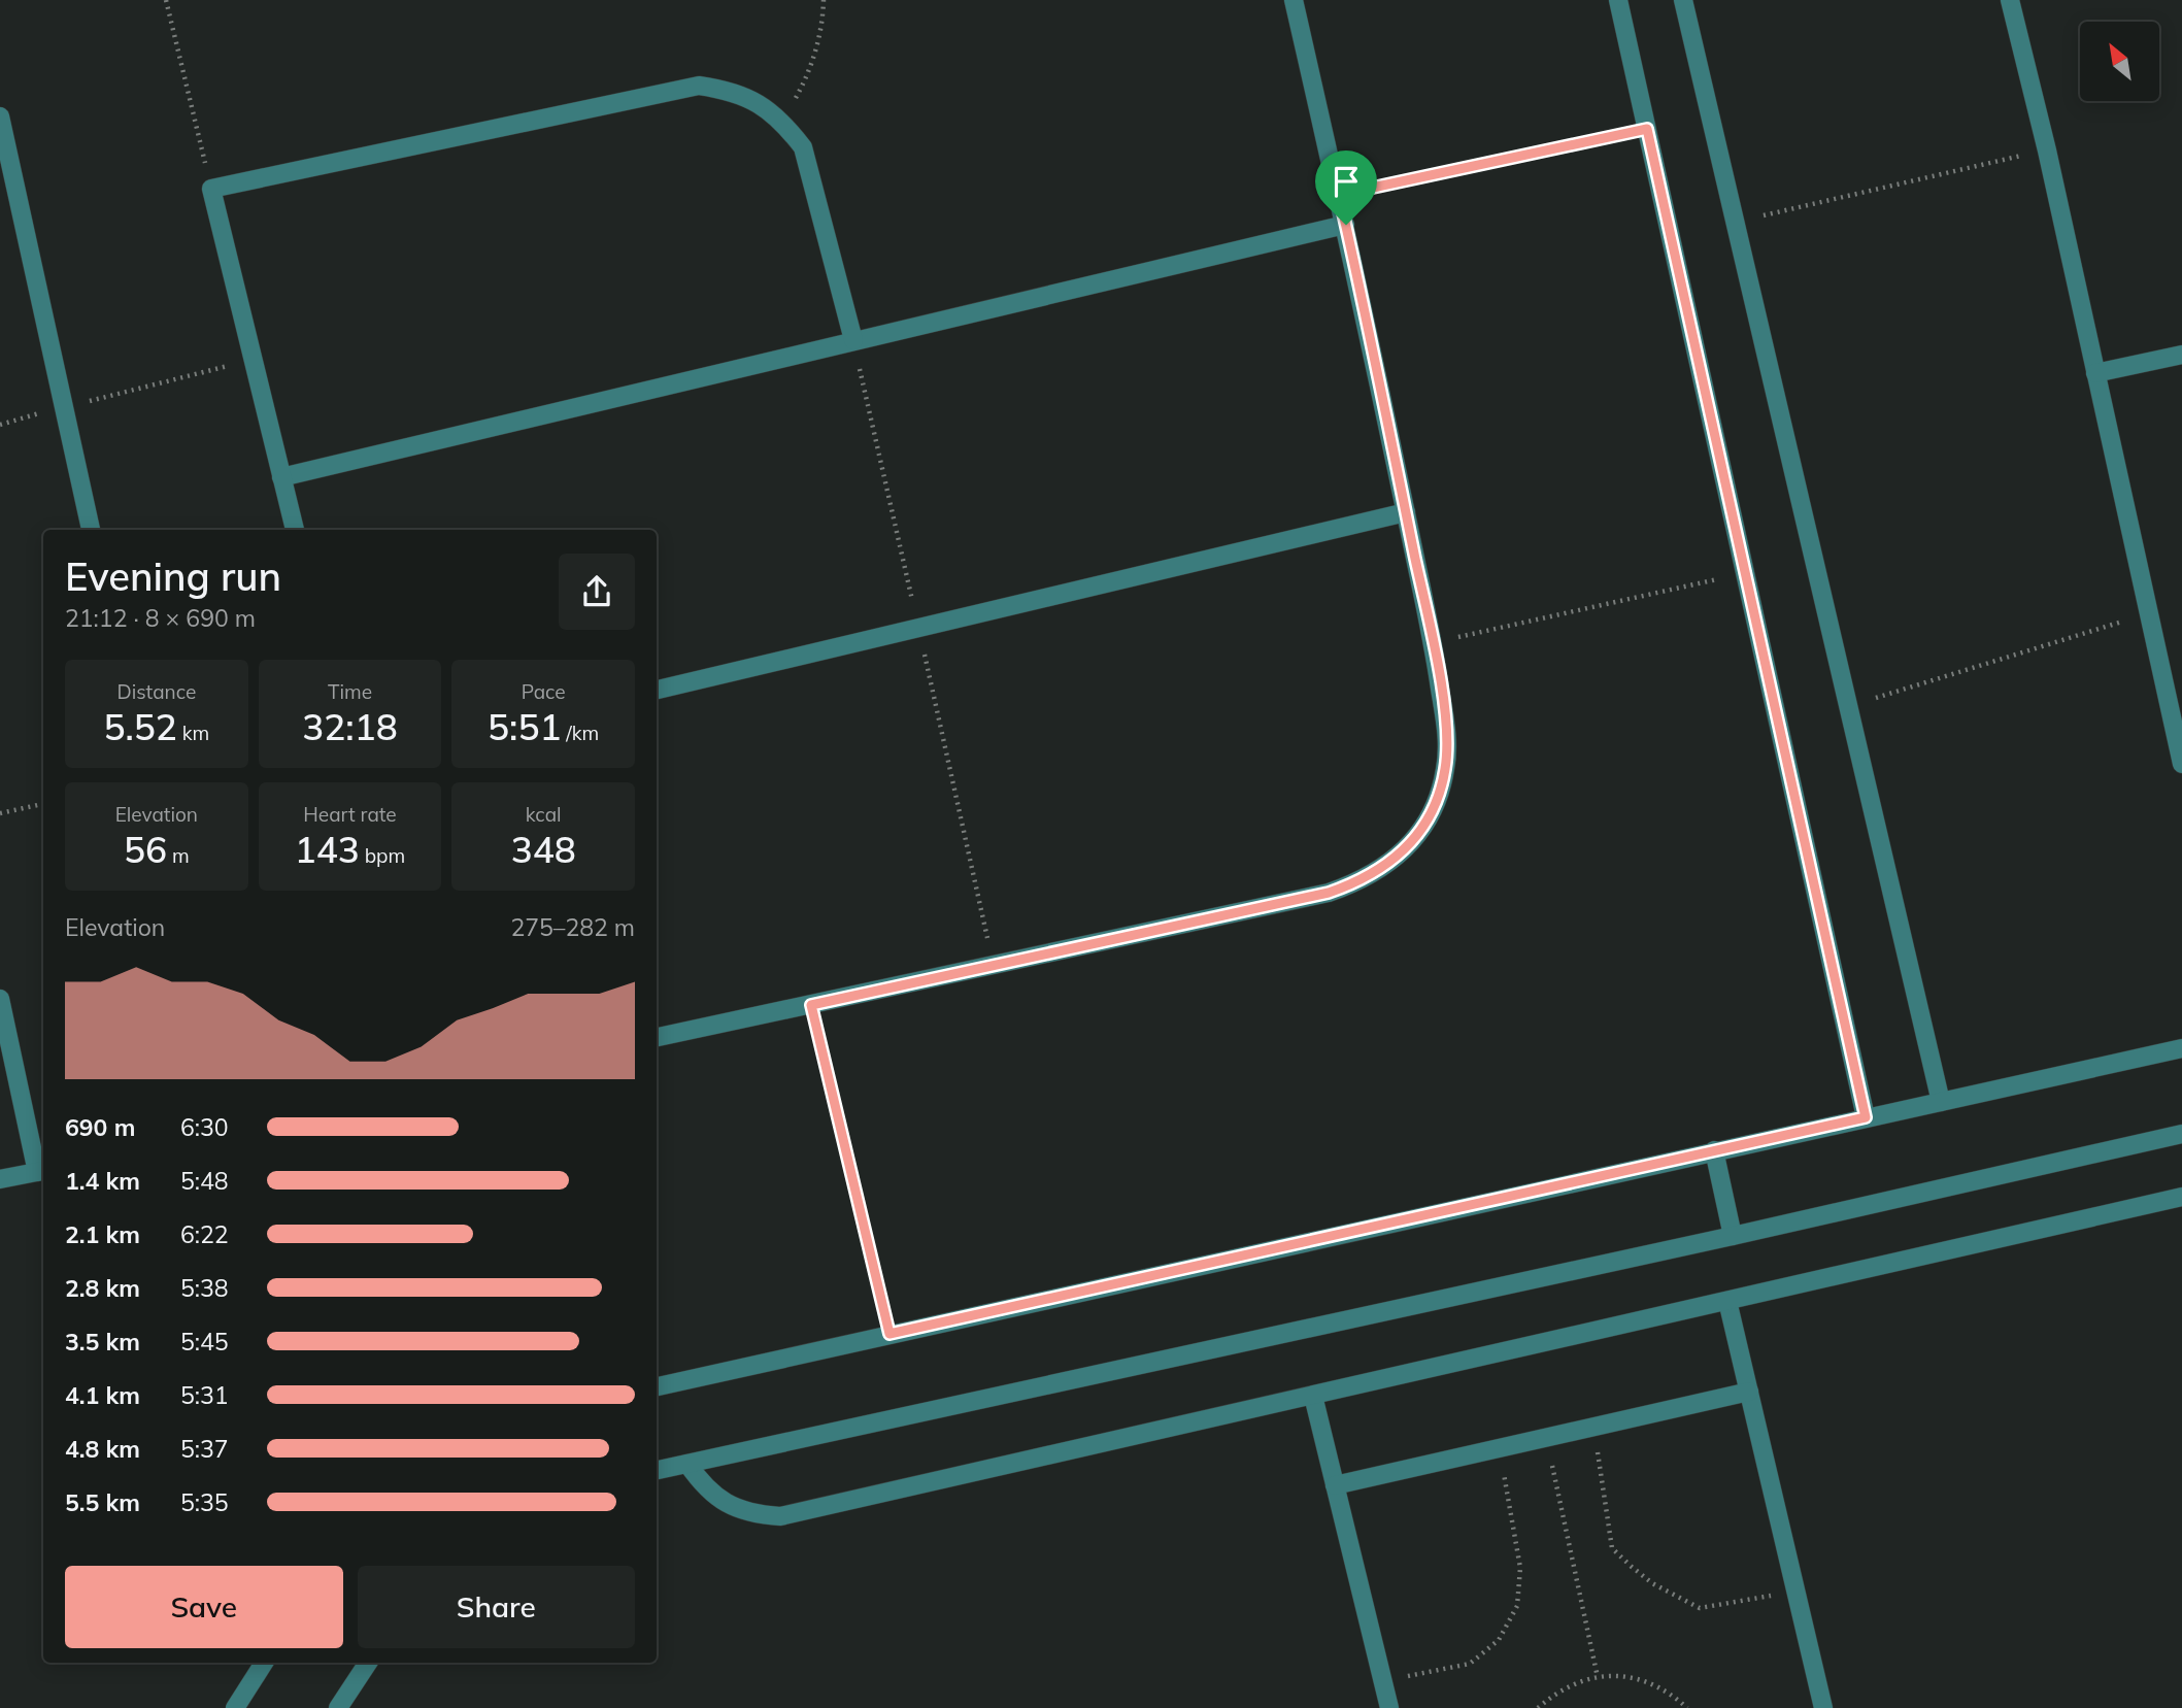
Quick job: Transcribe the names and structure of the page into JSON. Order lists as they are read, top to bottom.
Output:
{
  "north": "top left",
  "page": {
    "heading": ["Evening run", "21:12 · 8 × 690 m"],
    "stats": [
      ["Distance", "5.52 km"],
      ["Time", "32:18"],
      ["Pace", "5:51 /km"],
      ["Elevation", "56 m"],
      ["Heart rate", "143 bpm"],
      ["kcal", "348"]
    ],
    "chart": ["Elevation", "275–282 m"],
    "list": [
      {
        "name": "690 m",
        "note": "6:30"
      },
      {
        "name": "1.4 km",
        "note": "5:48"
      },
      {
        "name": "2.1 km",
        "note": "6:22"
      },
      {
        "name": "2.8 km",
        "note": "5:38"
      },
      {
        "name": "3.5 km",
        "note": "5:45"
      },
      {
        "name": "4.1 km",
        "note": "5:31"
      },
      {
        "name": "4.8 km",
        "note": "5:37"
      },
      {
        "name": "5.5 km",
        "note": "5:35"
      }
    ],
    "buttons": ["Save", "Share"]
  }
}
